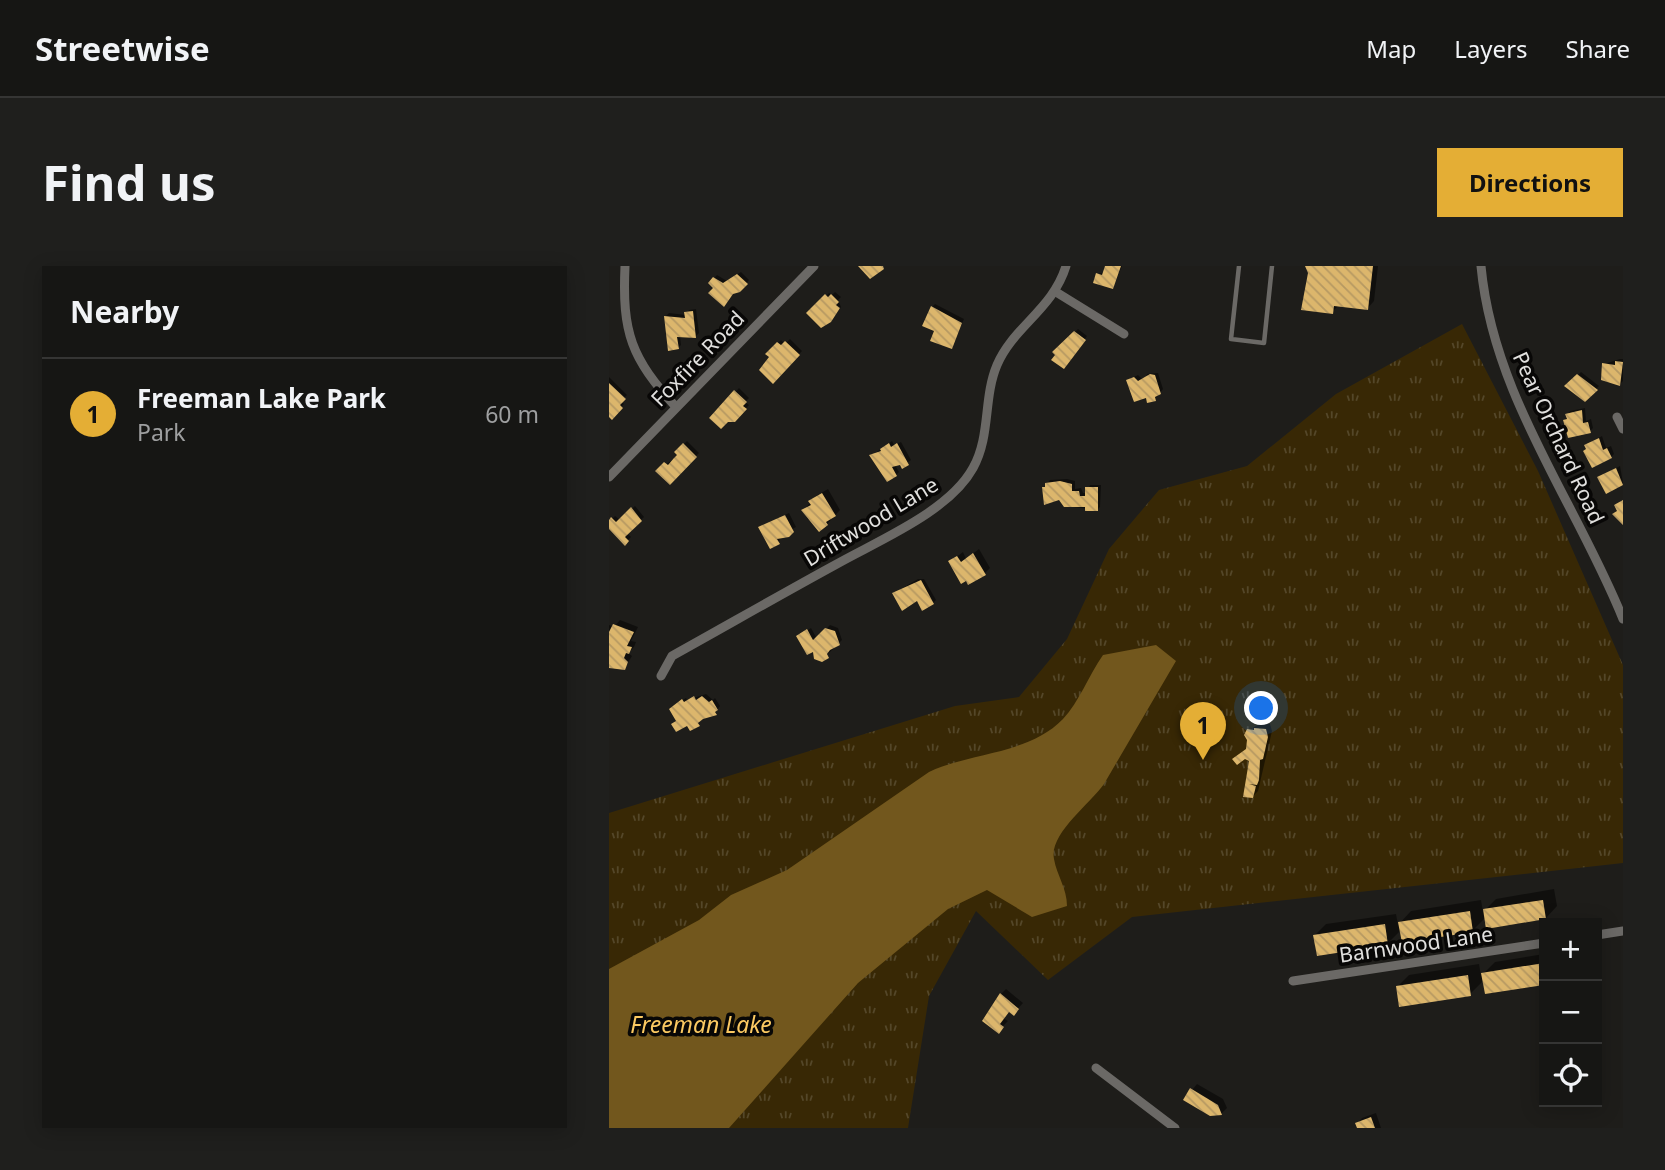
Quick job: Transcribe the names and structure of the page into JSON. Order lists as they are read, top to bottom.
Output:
{
  "streets": {
    "street": [
      "Foxfire Road",
      "Pear Orchard Road",
      "Driftwood Lane",
      "Barnwood Lane"
    ]
  },
  "water": ["Freeman Lake"],
  "page": {
    "header": "Streetwise",
    "nav": ["Map", "Layers", "Share"],
    "buttons": "Directions",
    "title": "Find us",
    "heading": "Nearby",
    "list": [
      {
        "mark": "1",
        "name": "Freeman Lake Park",
        "note": "Park",
        "value": "60 m"
      }
    ],
    "pins": "1",
    "map_buttons": ["+", "−"]
  }
}
